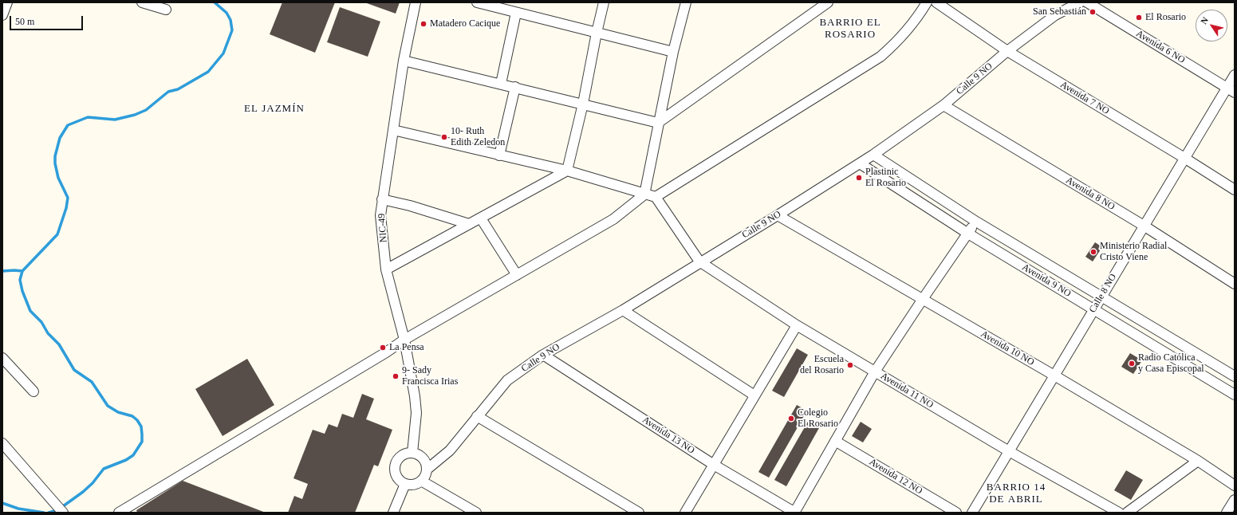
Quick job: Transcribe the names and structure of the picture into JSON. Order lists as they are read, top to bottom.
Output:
{
  "streets": {
    "street": [
      "Avenida 6 NO",
      "Calle 9 NO",
      "Avenida 7 NO",
      "Avenida 8 NO",
      "NIC-49",
      "Avenida 9 NO",
      "Calle 8 NO",
      "Avenida 10 NO",
      "Avenida 11 NO",
      "Avenida 13 NO",
      "Avenida 12 NO"
    ]
  },
  "crossings": [
    ["Avenida 6 NO", "Calle 8 NO"],
    ["Calle 9 NO", "Avenida 7 NO"],
    ["Calle 9 NO", "Avenida 8 NO"],
    ["Calle 9 NO", "NIC-49"],
    ["Calle 9 NO", "Avenida 9 NO"],
    ["Calle 9 NO", "Avenida 10 NO"],
    ["Calle 9 NO", "Avenida 11 NO"],
    ["Calle 9 NO", "Avenida 13 NO"],
    ["Avenida 7 NO", "Calle 8 NO"],
    ["Avenida 8 NO", "Calle 8 NO"],
    ["Avenida 9 NO", "Calle 8 NO"],
    ["Calle 8 NO", "Avenida 10 NO"],
    ["Calle 8 NO", "Avenida 11 NO"]
  ],
  "districts": ["BARRIO EL ROSARIO", "EL JAZMÍN", "BARRIO 14 DE ABRIL"],
  "places": [
    "San Sebastián",
    "El Rosario",
    "Matadero Cacique",
    "10- Ruth Edith Zeledon",
    "Plastinic El Rosario",
    "Ministerio Radial Cristo Viene",
    "La Pensa",
    "Radio Católica y Casa Episcopal",
    "Escuela del Rosario",
    "9- Sady Francisca Irias",
    "Colegio El Rosario"
  ],
  "scale_bar": "50 m",
  "north": "top left"
}
